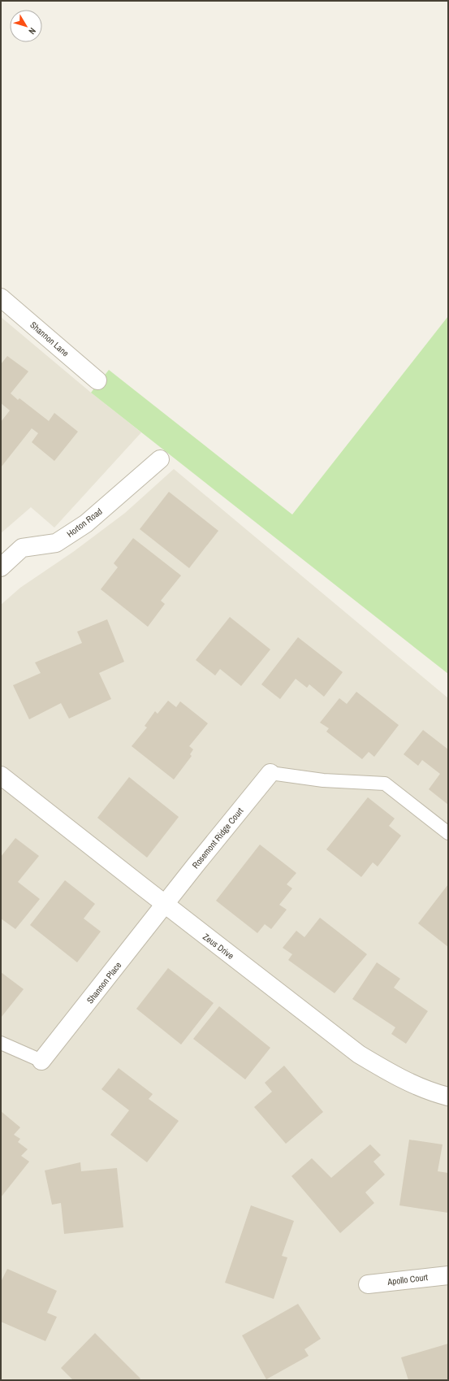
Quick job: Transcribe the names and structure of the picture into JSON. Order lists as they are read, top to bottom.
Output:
{
  "streets": {
    "street": [
      "Shannon Lane",
      "Horton Road",
      "Rosemont Ridge Court",
      "Zeus Drive",
      "Shannon Place",
      "Apollo Court"
    ]
  },
  "crossings": [
    ["Rosemont Ridge Court", "Zeus Drive"],
    ["Rosemont Ridge Court", "Shannon Place"],
    ["Zeus Drive", "Shannon Place"]
  ],
  "north": "bottom right"
}
